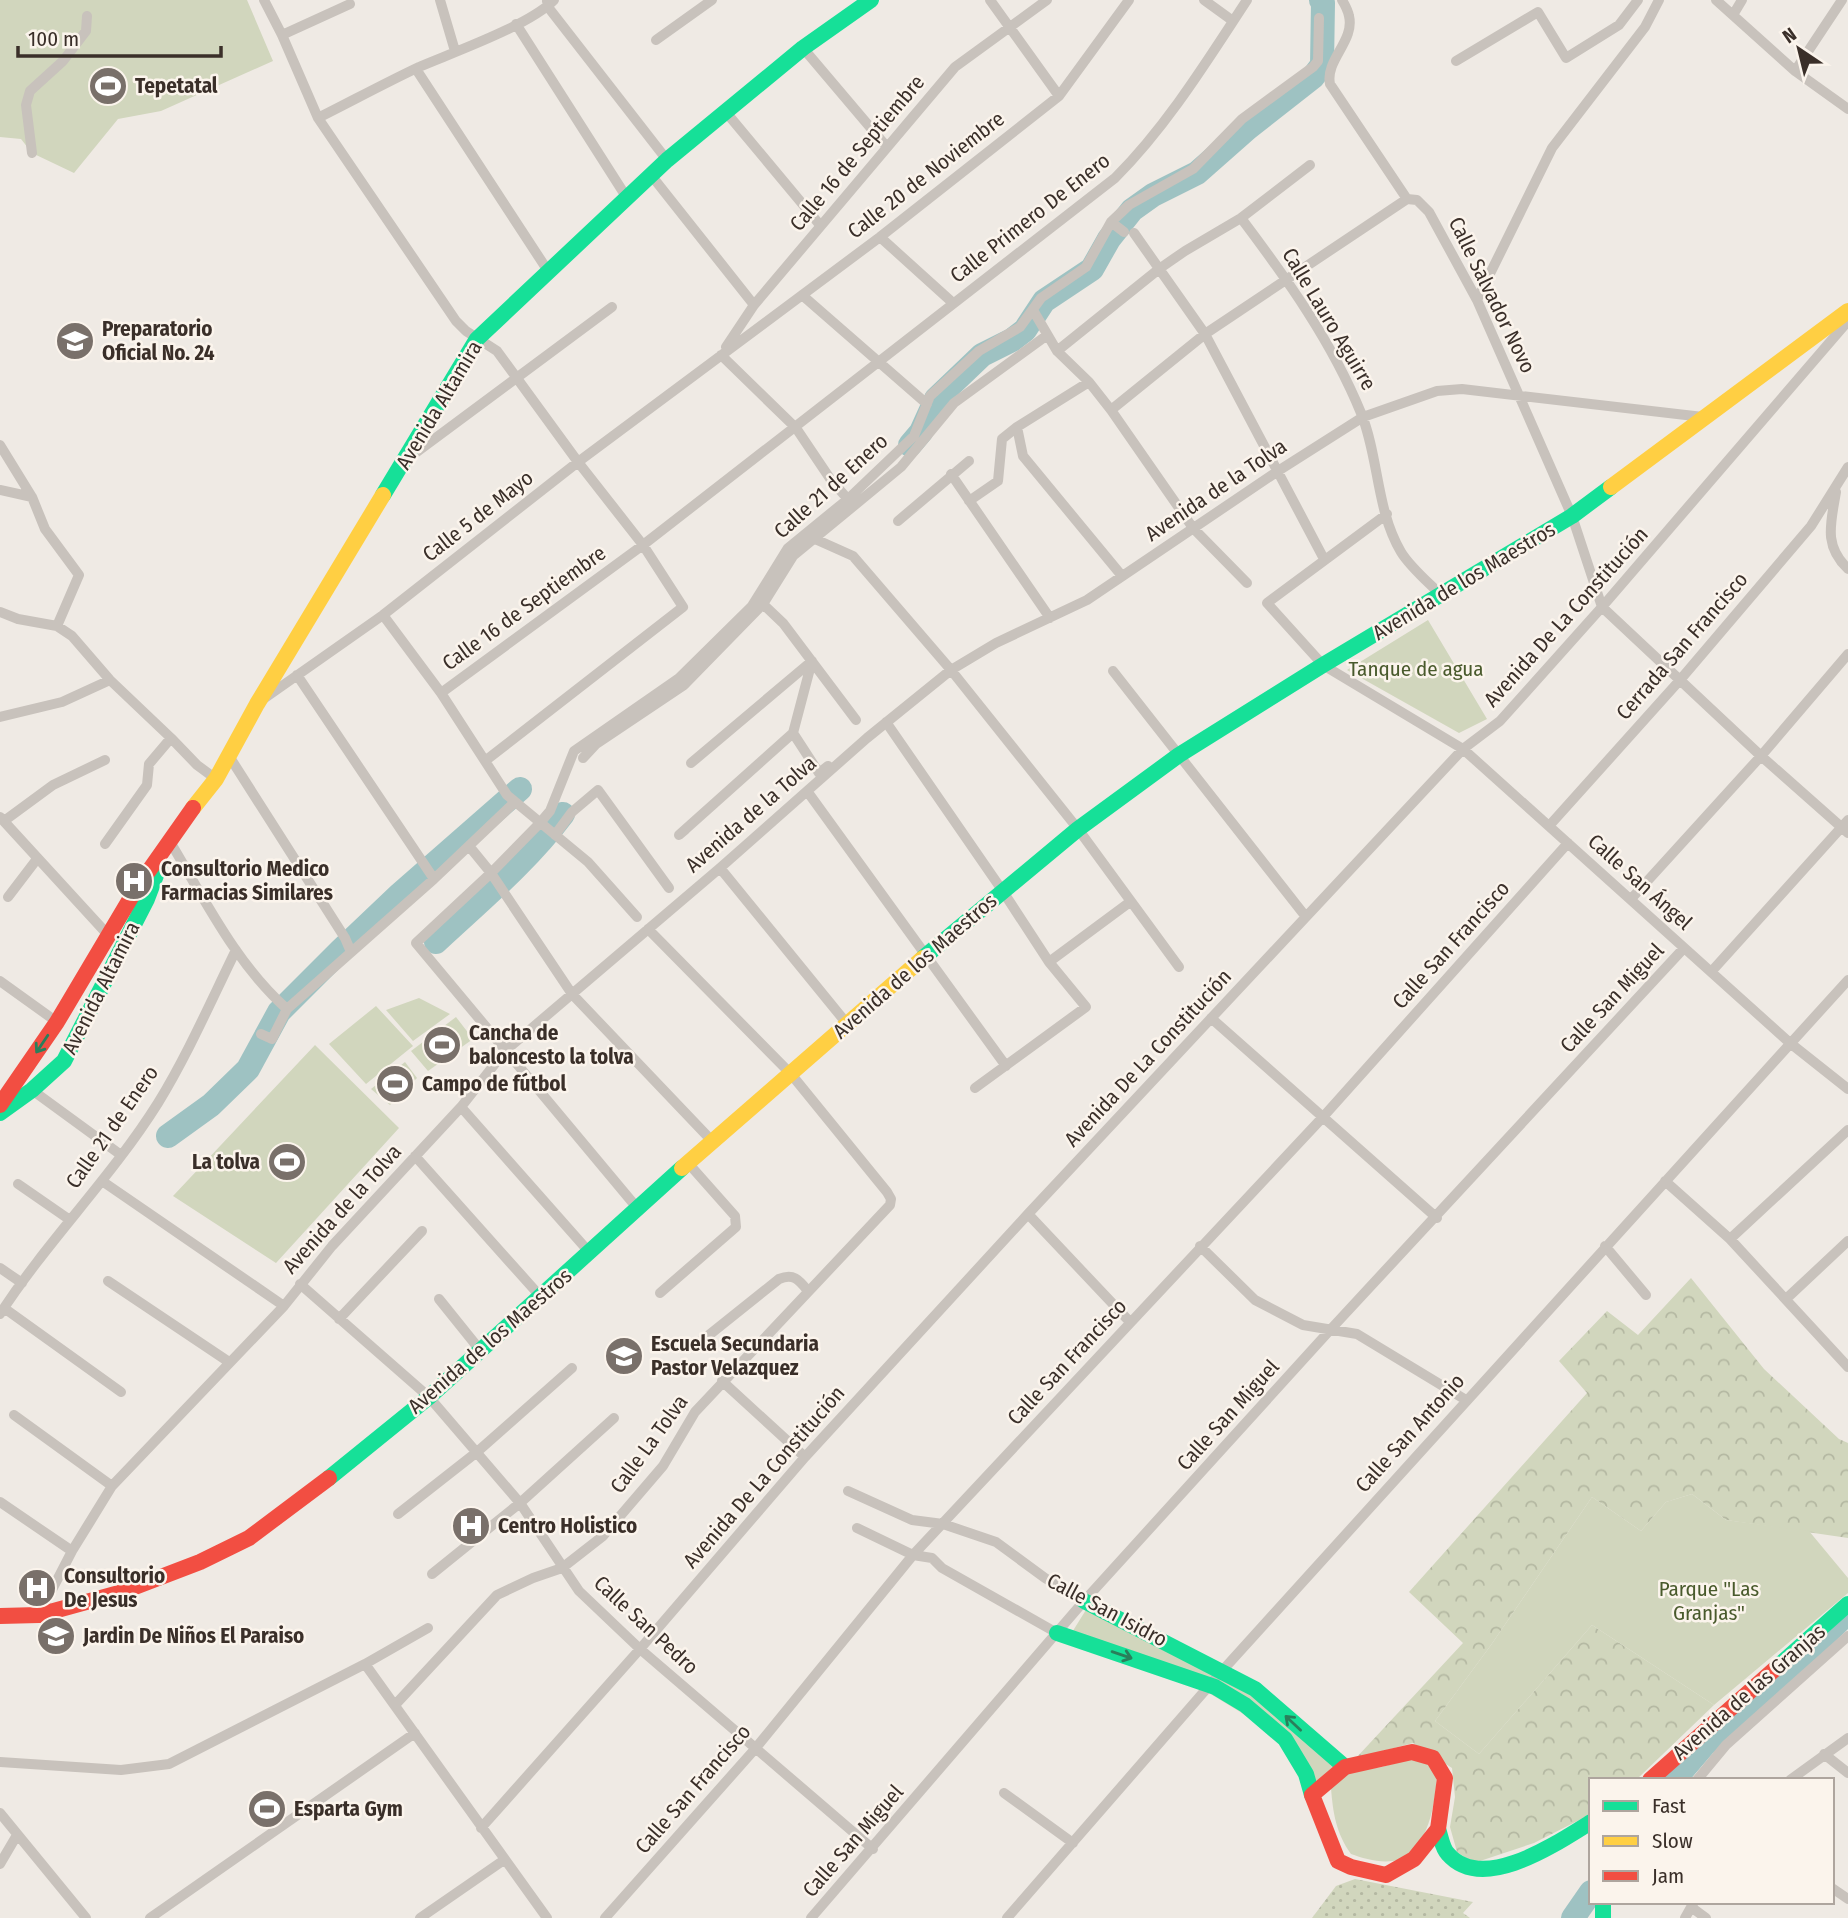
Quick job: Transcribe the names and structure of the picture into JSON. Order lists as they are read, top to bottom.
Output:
{
  "streets": {
    "street": [
      "Calle 16 de Septiembre",
      "Calle 20 de Noviembre",
      "Calle Primero De Enero",
      "Calle Salvador Novo",
      "Calle Lauro Aguirre",
      "Avenida Altamira",
      "Calle 21 de Enero",
      "Avenida de la Tolva",
      "Calle 5 de Mayo",
      "Avenida de los Maestros",
      "Avenida De La Constitución",
      "Cerrada San Francisco",
      "Calle San Ángel",
      "Calle San Francisco",
      "Calle San Miguel",
      "Calle San Antonio",
      "Calle La Tolva",
      "Calle San Isidro",
      "Calle San Pedro",
      "Avenida de las Granjas"
    ]
  },
  "crossings": [
    ["Calle 16 de Septiembre", "Calle 20 de Noviembre"],
    ["Calle 16 de Septiembre", "Calle Primero De Enero"],
    ["Calle 16 de Septiembre", "Calle 5 de Mayo"],
    ["Calle 20 de Noviembre", "Calle 5 de Mayo"],
    ["Calle Salvador Novo", "Avenida de la Tolva"],
    ["Calle Salvador Novo", "Avenida de los Maestros"],
    ["Calle Salvador Novo", "Avenida De La Constitución"],
    ["Calle Lauro Aguirre", "Avenida de la Tolva"],
    ["Calle Lauro Aguirre", "Avenida de los Maestros"],
    ["Avenida Altamira", "Calle 5 de Mayo"],
    ["Avenida de la Tolva", "Avenida de los Maestros"],
    ["Avenida de la Tolva", "Calle San Pedro"],
    ["Avenida de los Maestros", "Calle San Ángel"],
    ["Avenida de los Maestros", "Calle La Tolva"],
    ["Avenida de los Maestros", "Calle San Pedro"],
    ["Avenida De La Constitución", "Calle San Ángel"],
    ["Avenida De La Constitución", "Calle San Pedro"],
    ["Cerrada San Francisco", "Calle San Ángel"],
    ["Calle San Ángel", "Calle San Francisco"],
    ["Calle San Ángel", "Calle San Miguel"],
    ["Calle San Ángel", "Calle San Antonio"],
    ["Calle San Francisco", "Calle San Isidro"],
    ["Calle San Francisco", "Calle San Pedro"],
    ["Calle San Miguel", "Calle San Isidro"],
    ["Calle San Miguel", "Calle San Pedro"],
    ["Calle San Antonio", "Calle San Isidro"],
    ["Calle La Tolva", "Calle San Pedro"]
  ],
  "parks": ["Tanque de agua", "Parque \"Las Granjas\""],
  "places": {
    "sports": [
      "Tepetatal",
      "Cancha de baloncesto la tolva",
      "Campo de fútbol",
      "La tolva",
      "Esparta Gym"
    ],
    "school or university": ["Preparatorio Oficial No. 24", "Escuela Secundaria Pastor Velazquez", "Jardin De Niños El Paraiso"],
    "hospital": ["Consultorio Medico Farmacias Similares", "Centro Holistico", "Consultorio De Jesus"]
  },
  "legend": ["Fast", "Slow", "Jam"],
  "scale_bar": "100 m",
  "north": "top left"
}
